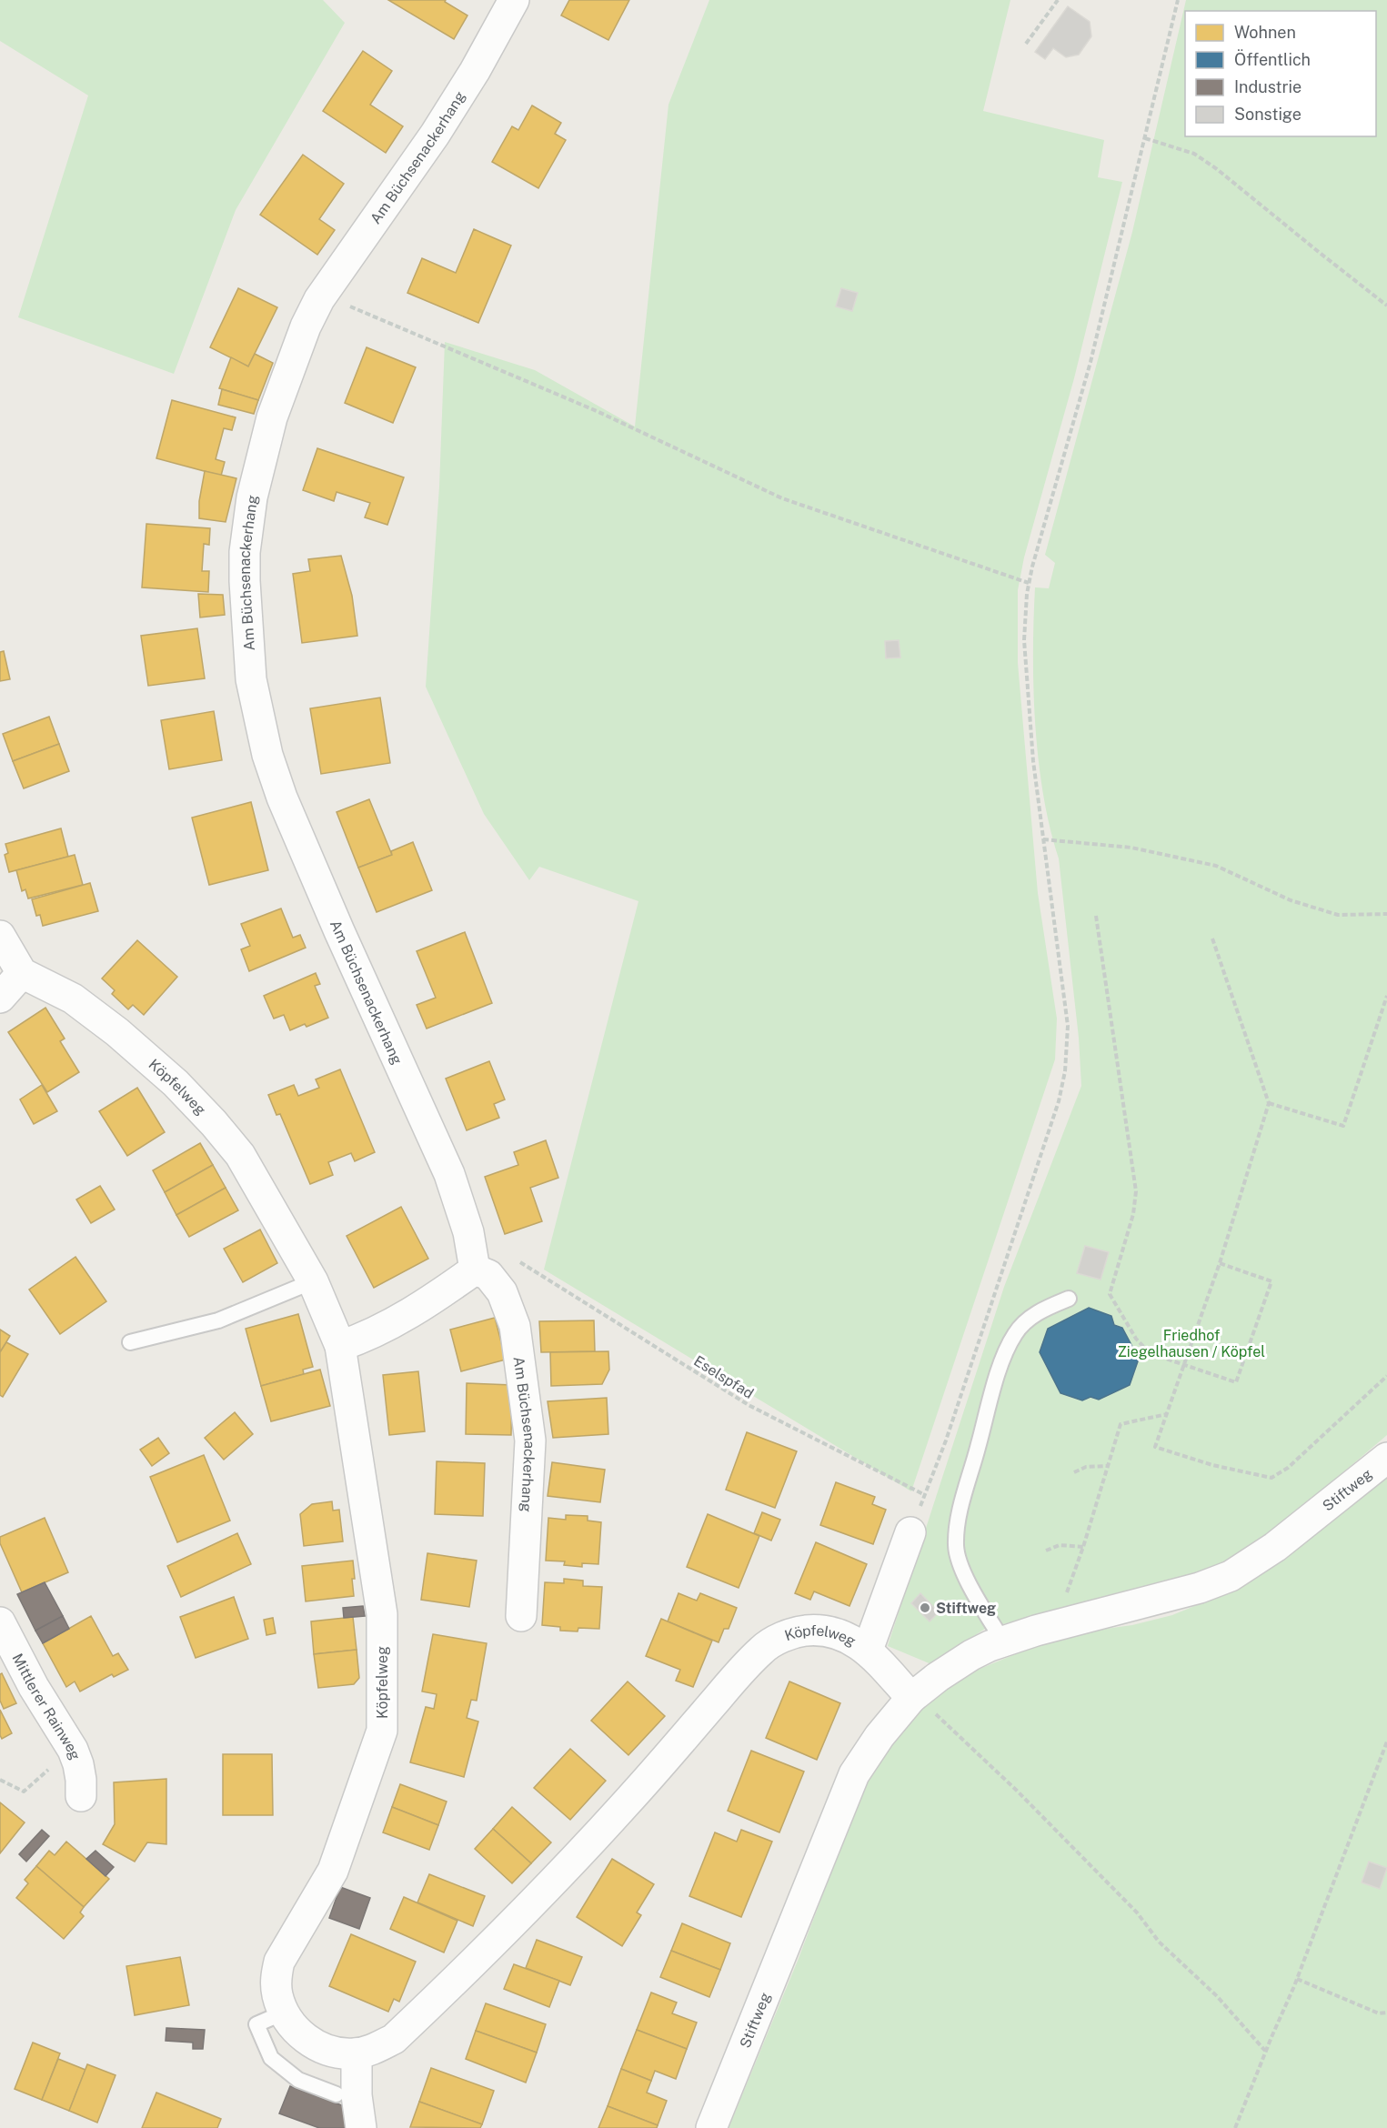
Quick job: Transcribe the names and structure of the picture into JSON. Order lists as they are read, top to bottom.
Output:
{
  "streets": {
    "street": [
      "Am Büchsenackerhang",
      "Köpfelweg",
      "Stiftweg",
      "Mittlerer Rainweg"
    ],
    "path": ["Eselspfad"]
  },
  "crossings": [
    ["Köpfelweg", "Stiftweg"]
  ],
  "parks": ["Friedhof Ziegelhausen / Köpfel"],
  "places": ["Stiftweg"],
  "legend": [
    "Wohnen",
    "Öffentlich",
    "Industrie",
    "Sonstige"
  ]
}
